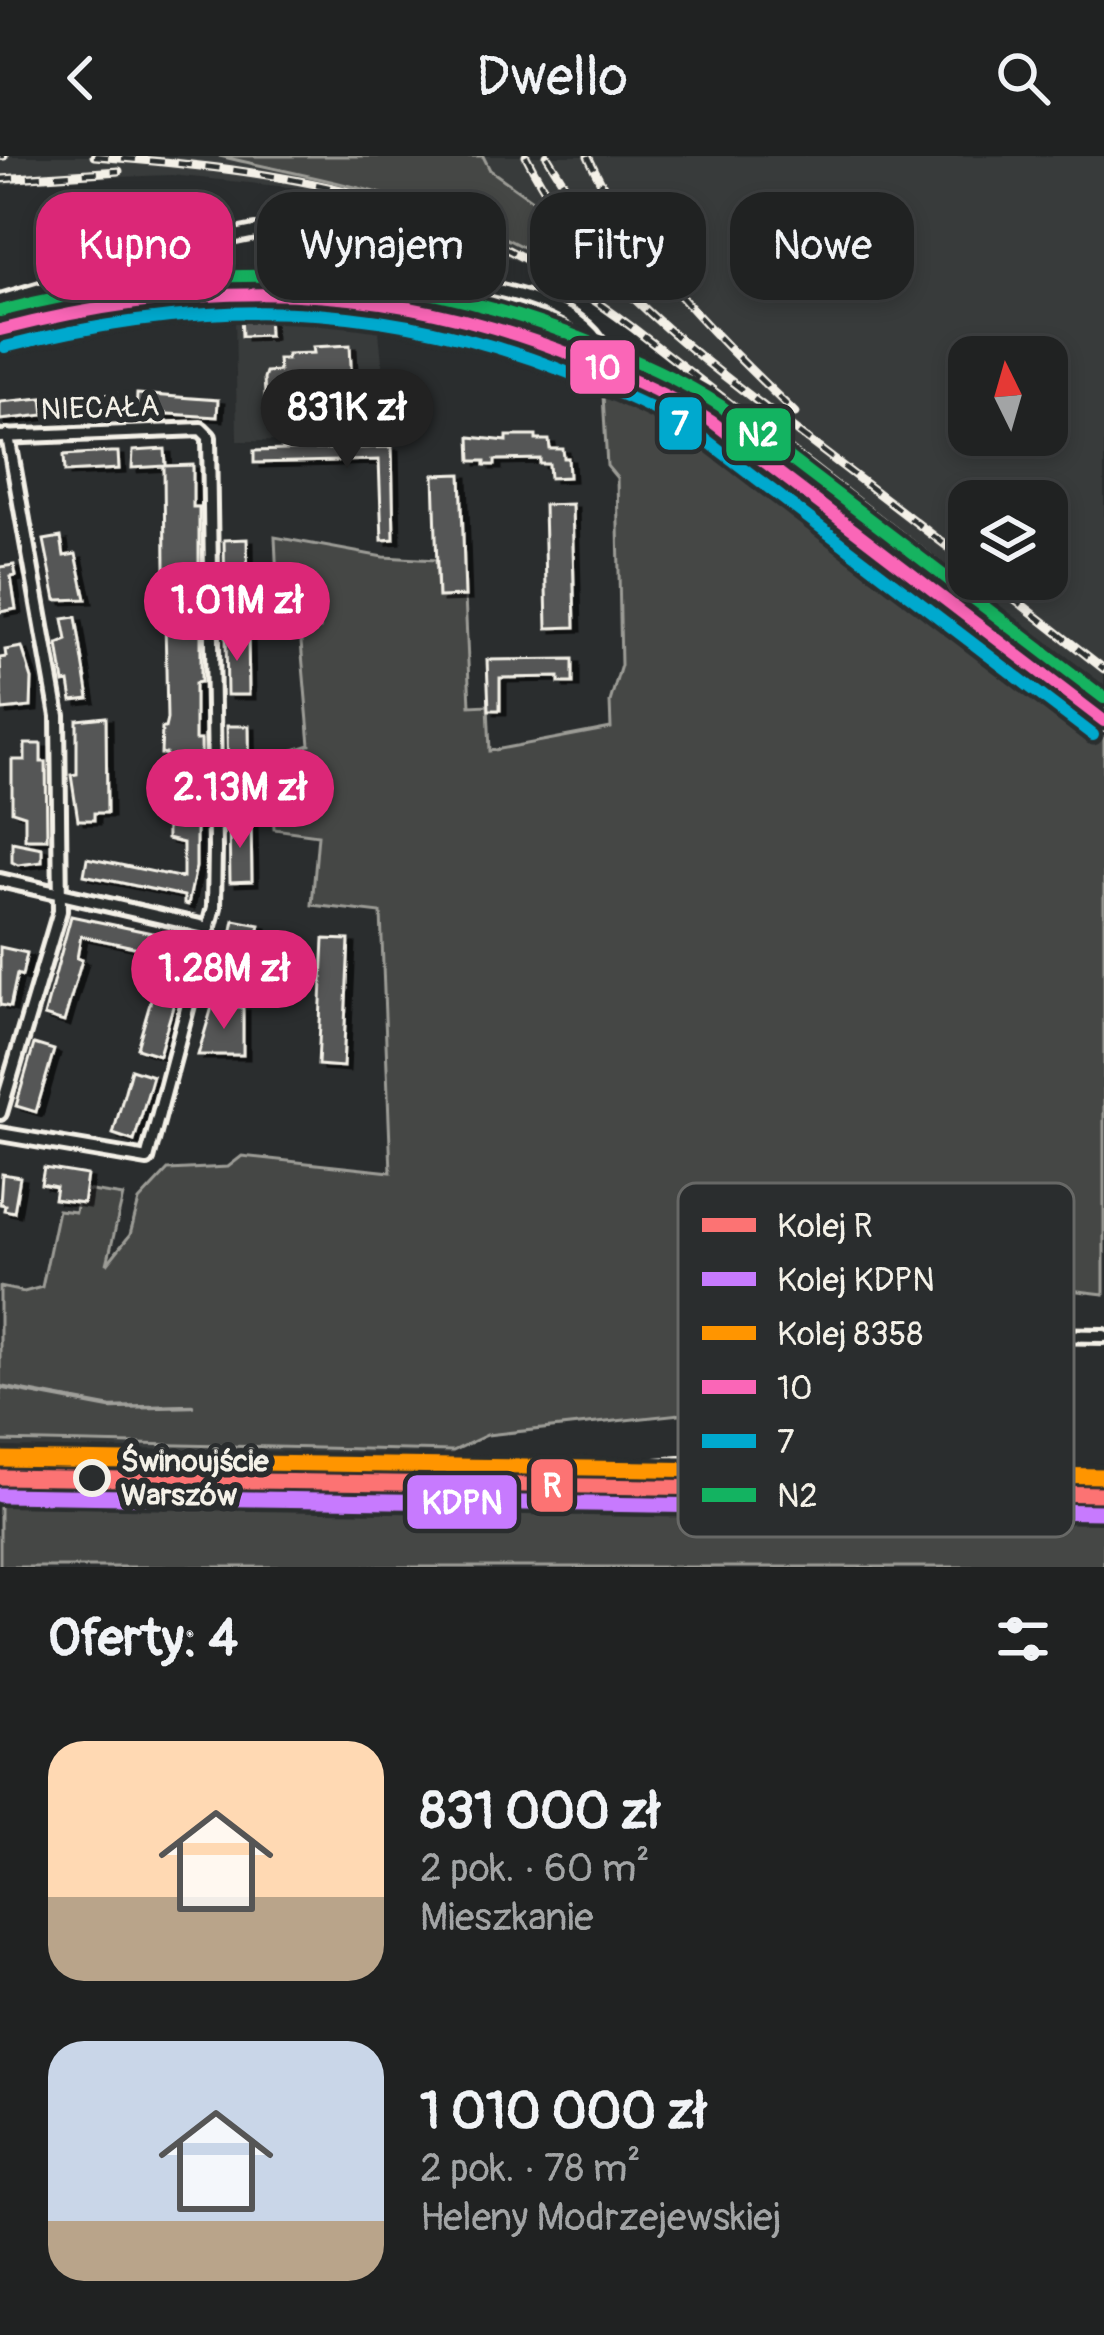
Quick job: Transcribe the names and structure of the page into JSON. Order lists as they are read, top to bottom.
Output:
{
  "streets": {
    "street": ["NIECAŁA"]
  },
  "places": ["Świnoujście Warszów"],
  "lines": [
    "transit line N2",
    "transit line 10",
    "transit line 7",
    "rail line 8358",
    "rail line R",
    "rail line KDPN"
  ],
  "legend": [
    "Kolej R",
    "Kolej KDPN",
    "Kolej 8358",
    "10",
    "7",
    "N2"
  ],
  "north": "top",
  "page": {
    "header": "Dwello",
    "chip": [
      "Kupno",
      "Wynajem",
      "Filtry",
      "Nowe"
    ],
    "price": [
      "831K zł",
      "1.01M zł",
      "2.13M zł",
      "1.28M zł"
    ],
    "heading": "Oferty: 4",
    "list": [
      {
        "name": "831 000 zł",
        "note": "2 pok. · 60 m² · Mieszkanie"
      },
      {
        "name": "1 010 000 zł",
        "note": "2 pok. · 78 m² · Heleny Modrzejewskiej"
      }
    ]
  }
}
